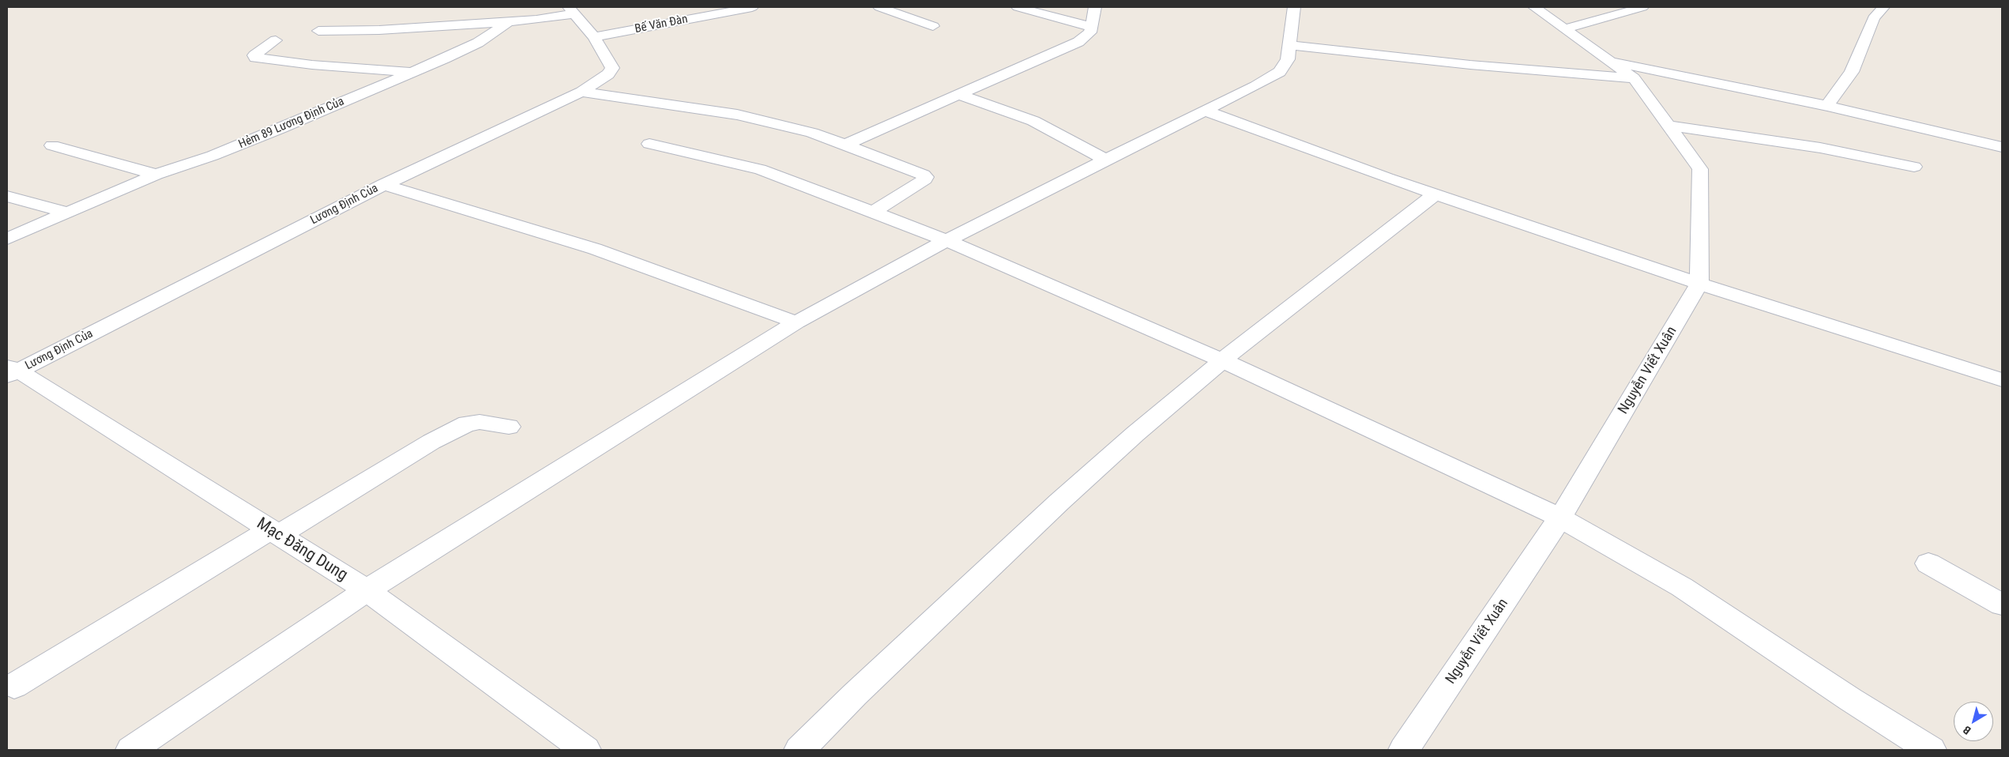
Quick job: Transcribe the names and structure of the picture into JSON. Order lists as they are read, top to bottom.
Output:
{
  "streets": {
    "street": [
      "Bế Văn Đàn",
      "Hẻm 89 Lương Định Của",
      "Lương Định Của",
      "Nguyễn Viết Xuân",
      "Mạc Đăng Dung"
    ]
  },
  "crossings": [
    ["Bế Văn Đàn", "Lương Định Của"],
    ["Hẻm 89 Lương Định Của", "Lương Định Của"],
    ["Lương Định Của", "Mạc Đăng Dung"]
  ],
  "north": "bottom left"
}
